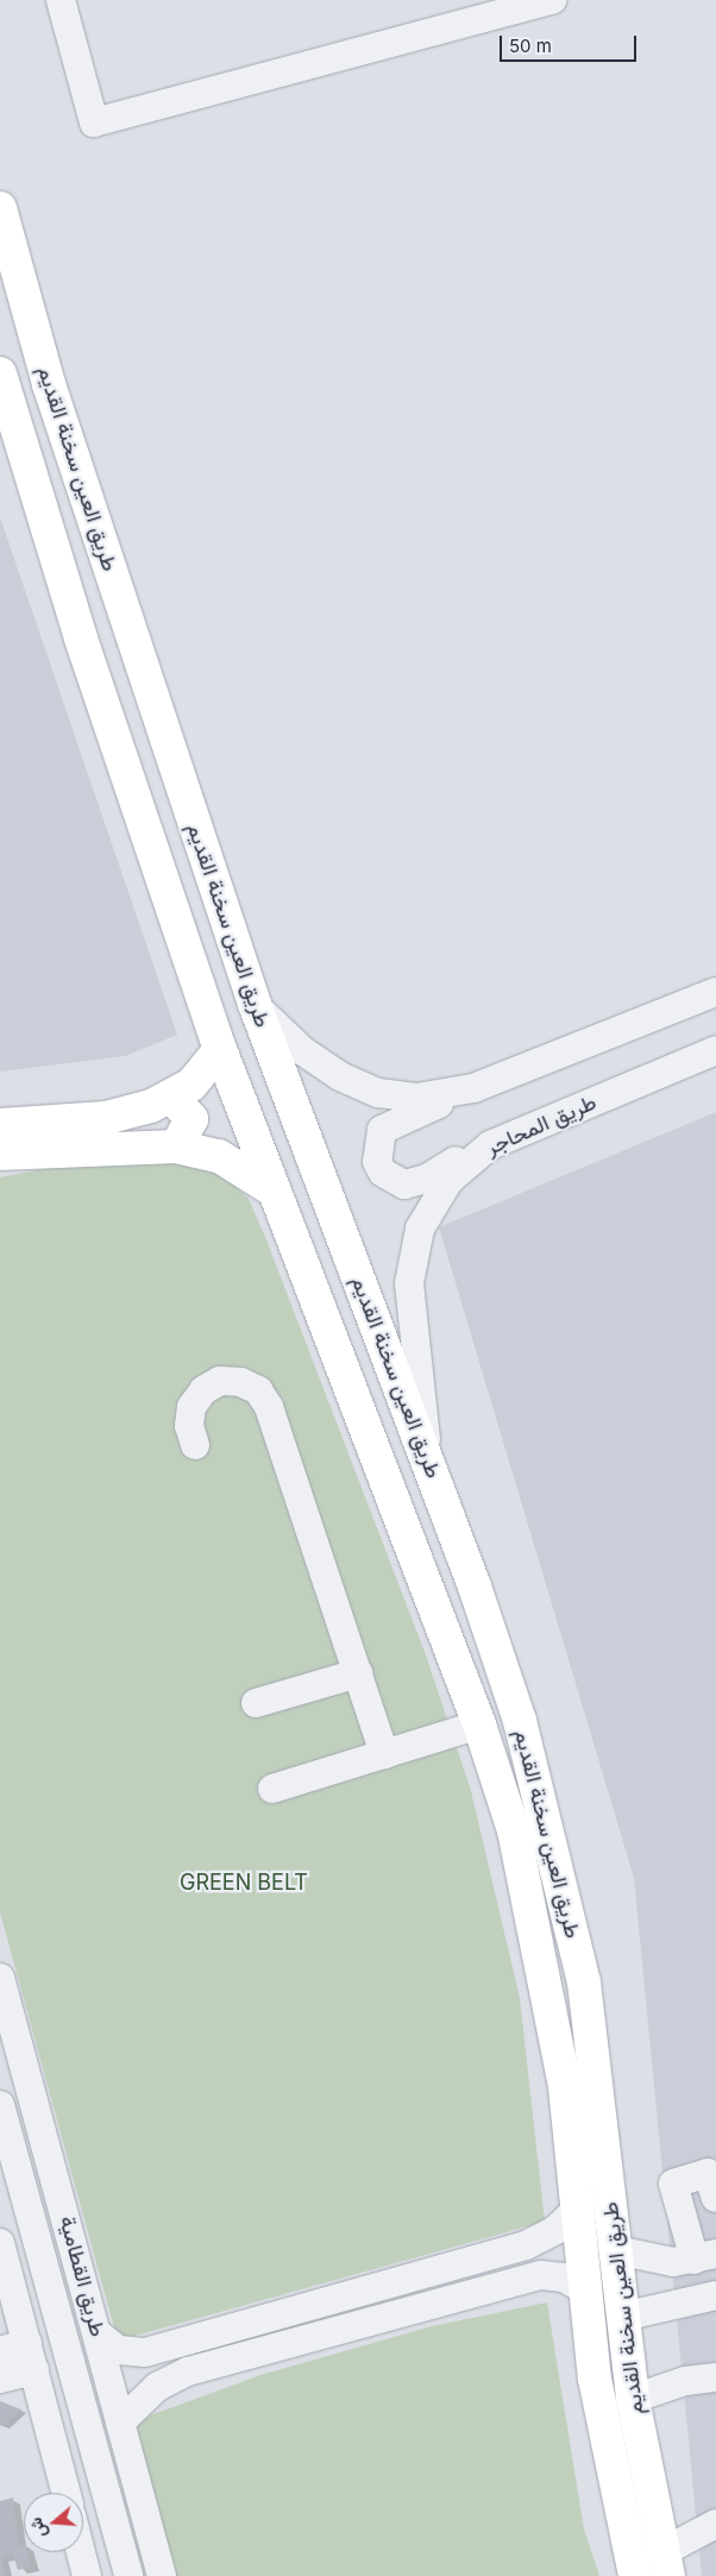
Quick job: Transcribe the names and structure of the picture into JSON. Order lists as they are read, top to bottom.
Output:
{
  "streets": {
    "main road": ["طريق العين سخنة القديم"],
    "street": ["طريق المحاجر", "طريق القطامية"]
  },
  "crossings": [
    ["طريق العين سخنة القديم", "طريق المحاجر"]
  ],
  "parks": ["GREEN BELT"],
  "scale_bar": "50 m",
  "north": "left"
}
